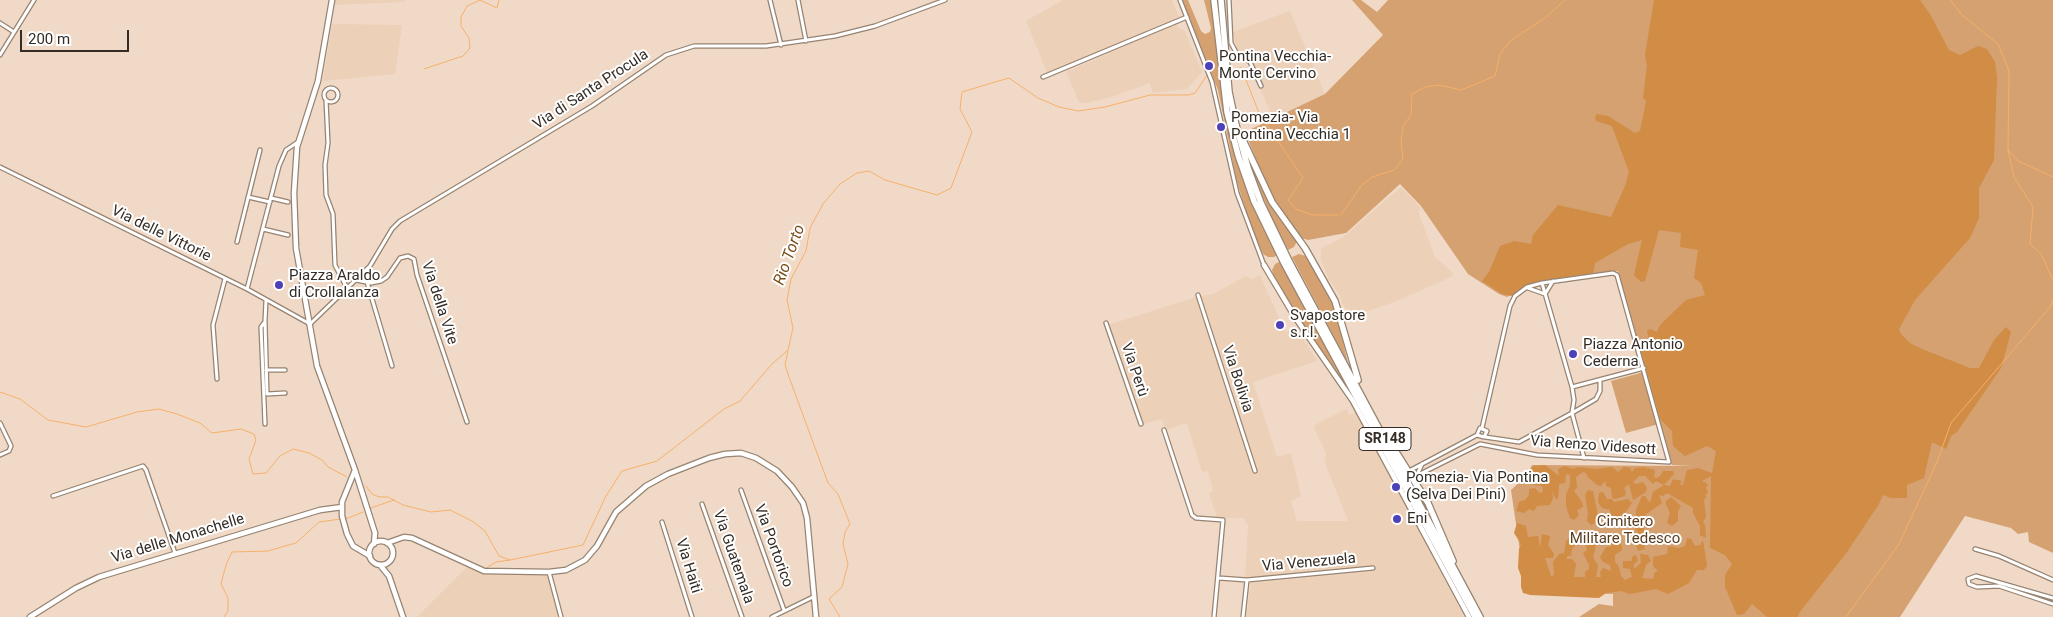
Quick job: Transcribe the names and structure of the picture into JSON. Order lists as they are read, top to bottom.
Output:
{
  "streets": {
    "highway": ["SR148"],
    "street": [
      "Via di Santa Procula",
      "Via delle Vittorie",
      "Via della Vite",
      "Via Perù",
      "Via Bolivia",
      "Via Renzo Videsott",
      "Via delle Monachelle",
      "Via Portorico",
      "Via Guatemala",
      "Via Venezuela",
      "Via Haiti"
    ]
  },
  "crossings": [
    ["Via di Santa Procula", "Via delle Vittorie"]
  ],
  "water": ["Rio Torto"],
  "parks": ["Cimitero Militare Tedesco"],
  "places": [
    "Pontina Vecchia- Monte Cervino",
    "Pomezia- Via Pontina Vecchia 1",
    "Piazza Araldo di Crollalanza",
    "Svapostore s.r.l.",
    "Piazza Antonio Cederna",
    "Pomezia- Via Pontina (Selva Dei Pini)",
    "Eni"
  ],
  "scale_bar": "200 m"
}
